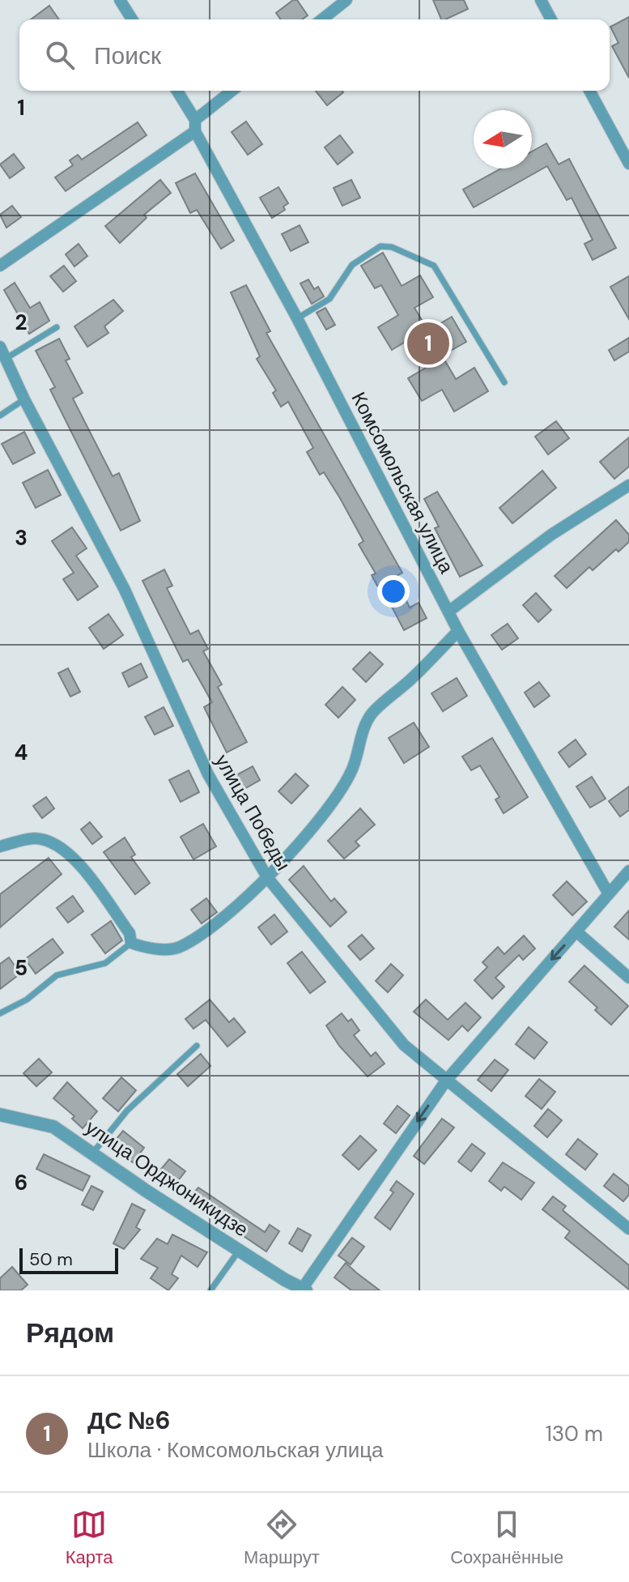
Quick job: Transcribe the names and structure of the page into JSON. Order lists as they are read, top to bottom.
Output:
{
  "streets": {
    "street": ["Комсомольская улица", "улица Победы", "улица Орджоникидзе"]
  },
  "scale_bar": "50 m",
  "north": "left",
  "page": {
    "search": "Поиск",
    "pins": "1",
    "scale": "50 m",
    "heading": "Рядом",
    "list": [
      {
        "mark": "1",
        "name": "ДС №6",
        "note": "Школа · Комсомольская улица",
        "value": "130 m"
      }
    ],
    "nav": ["Карта", "Маршрут", "Сохранённые"]
  },
  "grid": {
    "rows": [
      "1",
      "2",
      "3",
      "4",
      "5",
      "6"
    ]
  }
}
